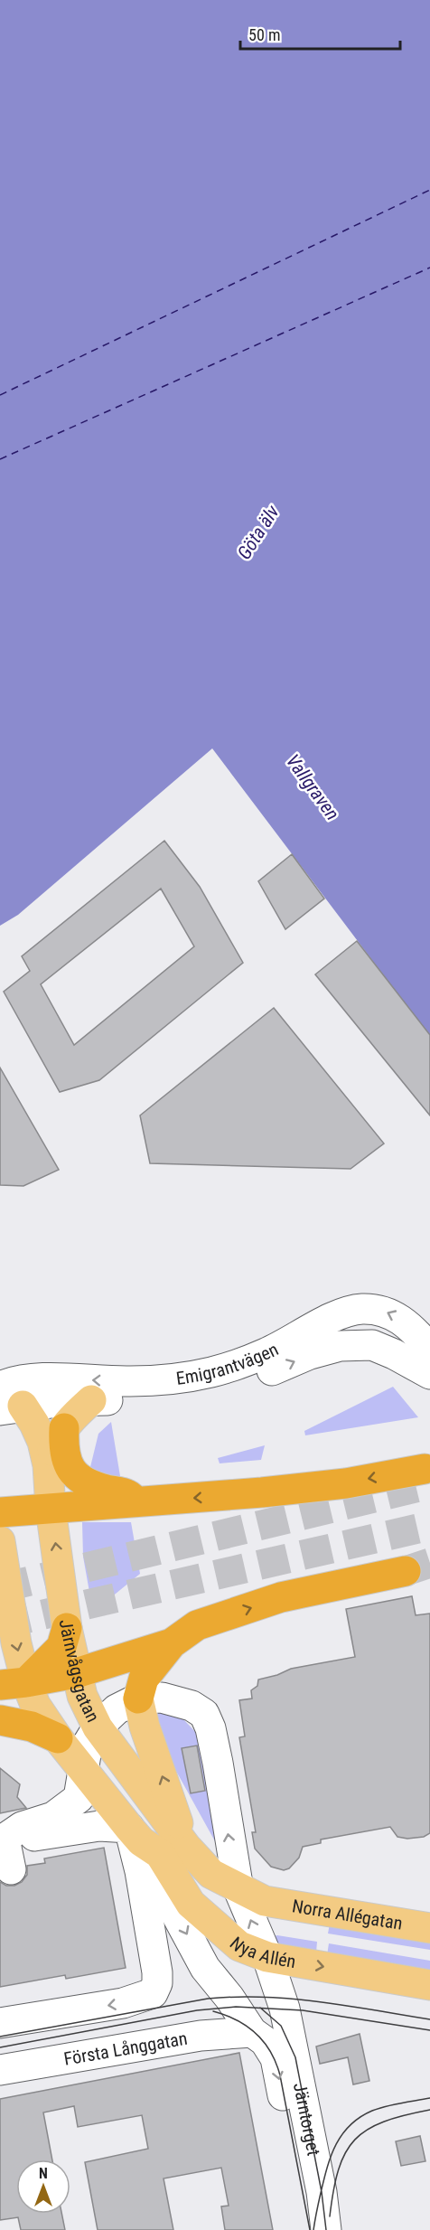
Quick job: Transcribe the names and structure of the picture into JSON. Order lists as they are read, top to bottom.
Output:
{
  "streets": {
    "main road": ["Järnvågsgatan", "Norra Allégatan", "Nya Allén"],
    "street": ["Emigrantvägen", "Första Långgatan", "Järntorget"]
  },
  "crossings": [
    ["Emigrantvägen", "Järnvågsgatan"],
    ["Järnvågsgatan", "Norra Allégatan"],
    ["Nya Allén", "Järntorget"],
    ["Första Långgatan", "Järntorget"]
  ],
  "one_way": ["Nya Allén"],
  "water": ["Göta älv", "Vallgraven"],
  "scale_bar": "50 m",
  "north": "top"
}
